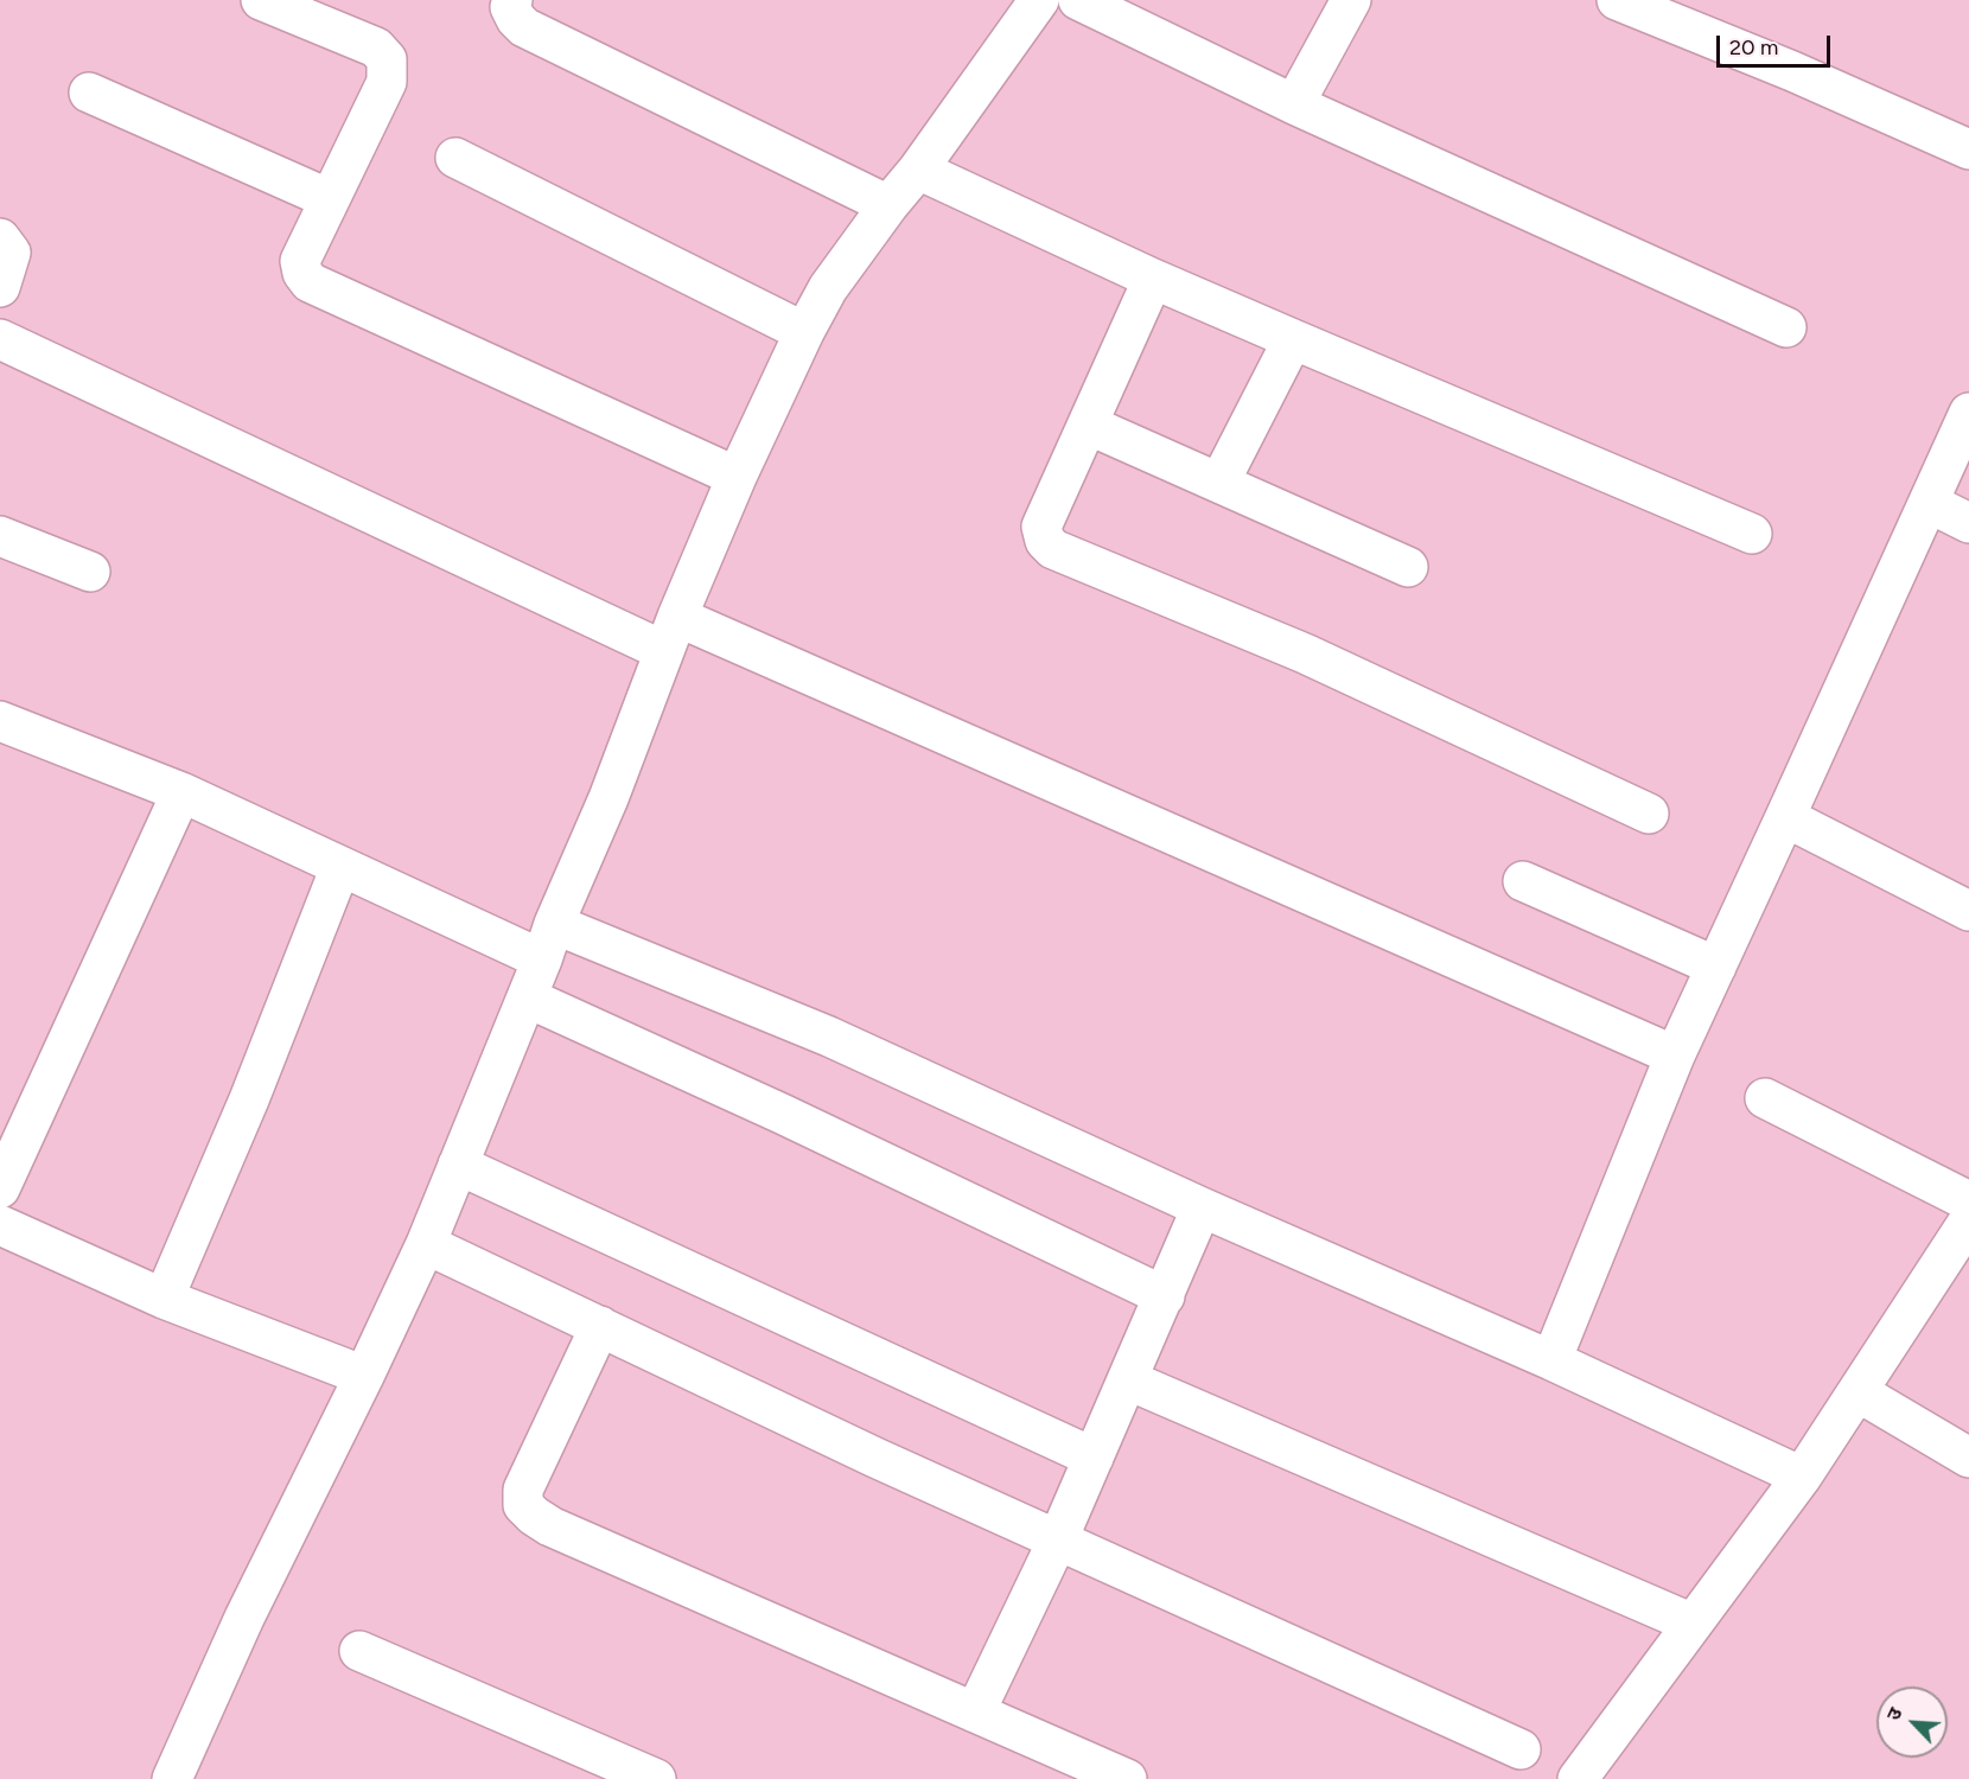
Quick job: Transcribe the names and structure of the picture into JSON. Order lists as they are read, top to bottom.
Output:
{
  "scale_bar": "20 m",
  "north": "top left"
}
